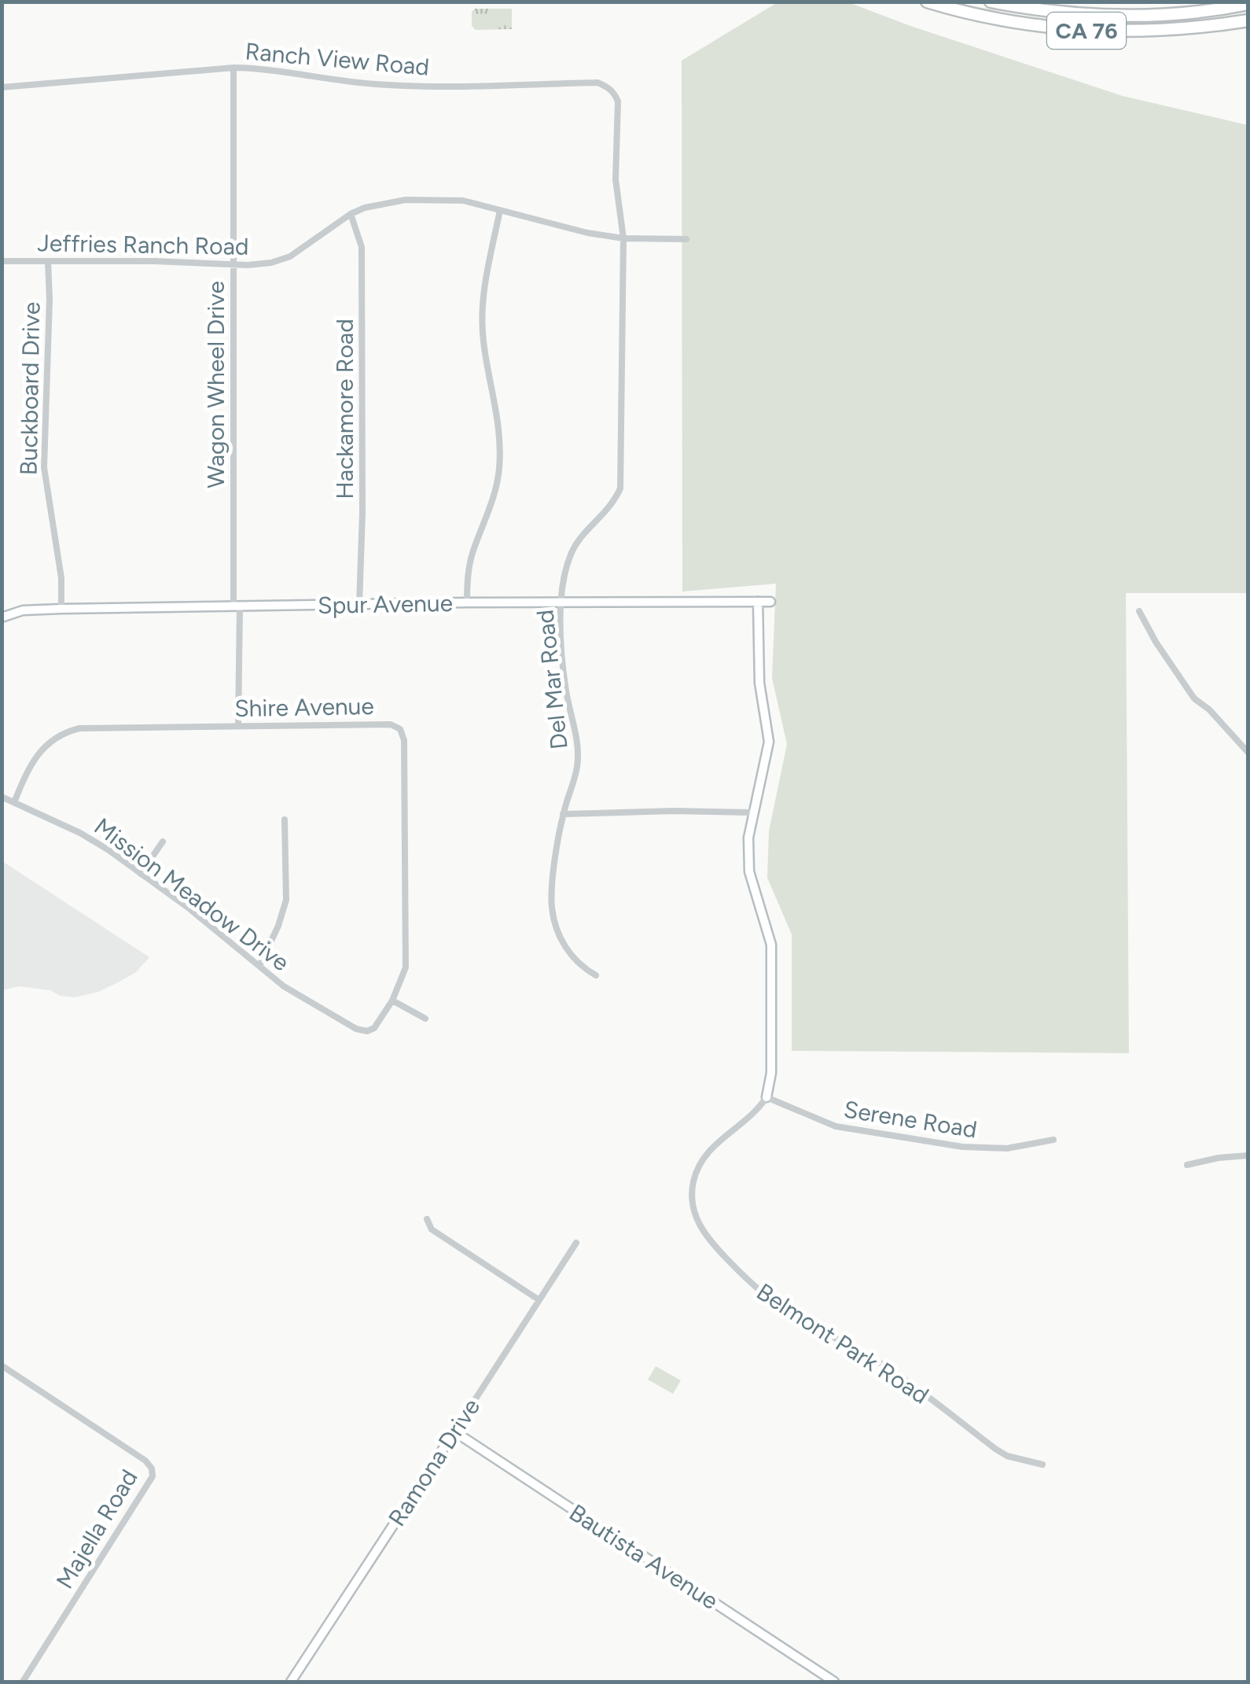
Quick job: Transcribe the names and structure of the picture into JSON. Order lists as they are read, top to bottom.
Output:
{
  "streets": {
    "highway": ["CA 76"],
    "street": [
      "Ranch View Road",
      "Jeffries Ranch Road",
      "Wagon Wheel Drive",
      "Buckboard Drive",
      "Hackamore Road",
      "Spur Avenue",
      "Del Mar Road",
      "Shire Avenue",
      "Mission Meadow Drive",
      "Serene Road",
      "Belmont Park Road",
      "Ramona Drive",
      "Majella Road",
      "Bautista Avenue"
    ]
  },
  "crossings": [
    ["Ranch View Road", "Jeffries Ranch Road"],
    ["Ranch View Road", "Wagon Wheel Drive"],
    ["Ranch View Road", "Del Mar Road"],
    ["Jeffries Ranch Road", "Wagon Wheel Drive"],
    ["Jeffries Ranch Road", "Buckboard Drive"],
    ["Jeffries Ranch Road", "Hackamore Road"],
    ["Jeffries Ranch Road", "Del Mar Road"],
    ["Wagon Wheel Drive", "Spur Avenue"],
    ["Wagon Wheel Drive", "Shire Avenue"],
    ["Buckboard Drive", "Spur Avenue"],
    ["Hackamore Road", "Spur Avenue"],
    ["Spur Avenue", "Del Mar Road"],
    ["Shire Avenue", "Mission Meadow Drive"],
    ["Serene Road", "Belmont Park Road"],
    ["Ramona Drive", "Bautista Avenue"]
  ]
}
